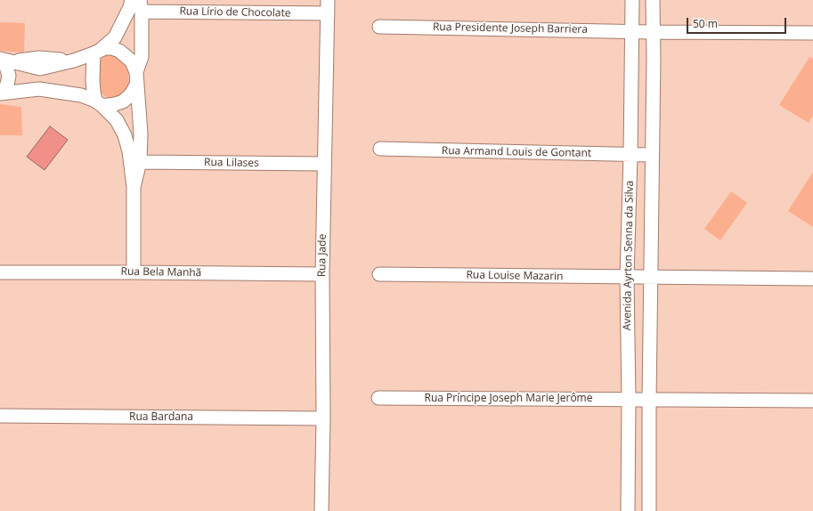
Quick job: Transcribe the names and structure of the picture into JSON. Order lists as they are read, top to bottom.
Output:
{
  "streets": {
    "street": [
      "Rua Lírio de Chocolate",
      "Rua Presidente Joseph Barriera",
      "Rua Armand Louis de Gontant",
      "Rua Lilases",
      "Rua Jade",
      "Avenida Ayrton Senna da Silva",
      "Rua Bela Manhã",
      "Rua Louise Mazarin",
      "Rua Príncipe Joseph Marie Jerôme",
      "Rua Bardana"
    ]
  },
  "crossings": [
    ["Rua Lírio de Chocolate", "Rua Jade"],
    ["Rua Presidente Joseph Barriera", "Avenida Ayrton Senna da Silva"],
    ["Rua Armand Louis de Gontant", "Avenida Ayrton Senna da Silva"],
    ["Rua Lilases", "Rua Jade"],
    ["Rua Jade", "Rua Bela Manhã"],
    ["Rua Jade", "Rua Bardana"],
    ["Avenida Ayrton Senna da Silva", "Rua Louise Mazarin"],
    ["Avenida Ayrton Senna da Silva", "Rua Príncipe Joseph Marie Jerôme"]
  ],
  "scale_bar": "50 m"
}
